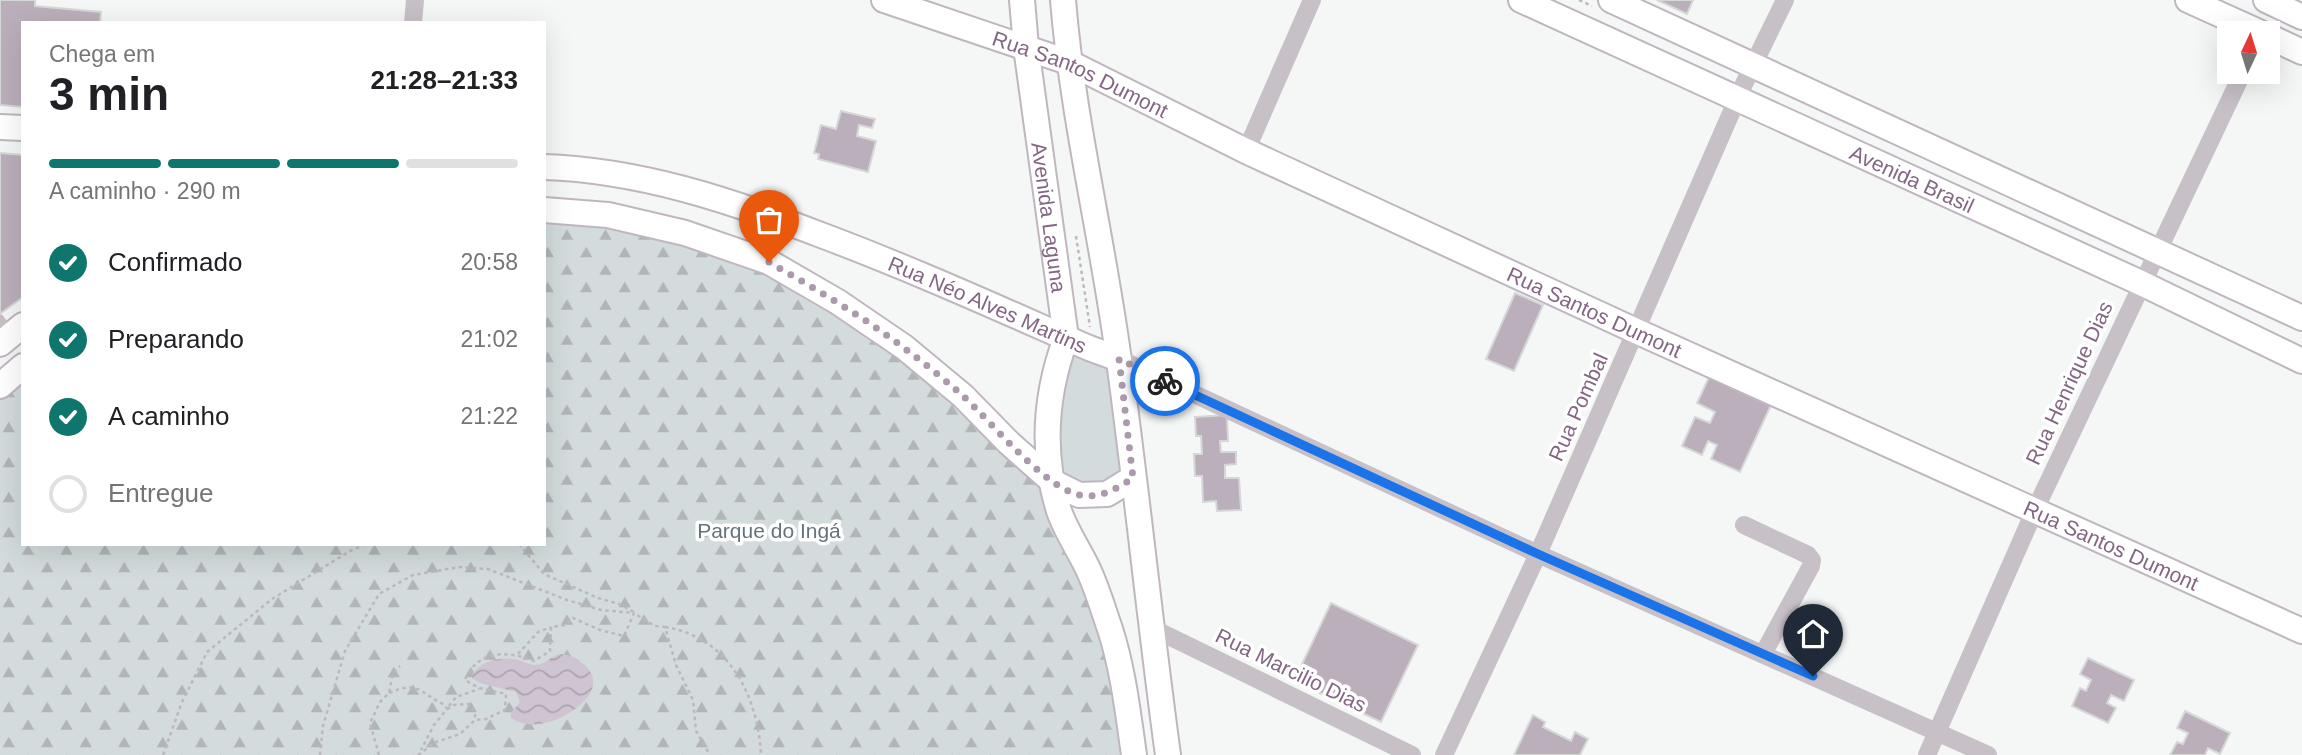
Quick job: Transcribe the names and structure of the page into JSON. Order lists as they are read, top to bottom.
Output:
{
  "streets": {
    "main road": [
      "Rua Santos Dumont",
      "Avenida Brasil",
      "Avenida Laguna",
      "Rua Néo Alves Martins"
    ],
    "street": ["Rua Henrique Dias", "Rua Pombal", "Rua Marcilio Dias"]
  },
  "crossings": [
    ["Rua Santos Dumont", "Avenida Laguna"],
    ["Rua Santos Dumont", "Rua Henrique Dias"],
    ["Rua Santos Dumont", "Rua Pombal"],
    ["Avenida Brasil", "Rua Henrique Dias"],
    ["Avenida Brasil", "Rua Pombal"],
    ["Avenida Laguna", "Rua Néo Alves Martins"],
    ["Avenida Laguna", "Rua Marcilio Dias"],
    ["Rua Néo Alves Martins", "Rua Henrique Dias"],
    ["Rua Néo Alves Martins", "Rua Pombal"]
  ],
  "parks": ["Parque do Ingá"],
  "north": "top",
  "page": {
    "heading": ["3 min", "Chega em", "21:28–21:33"],
    "bar": "A caminho · 290 m",
    "list": [
      ["Confirmado", "20:58"],
      ["Preparando", "21:02"],
      ["A caminho", "21:22"],
      "Entregue"
    ]
  }
}
